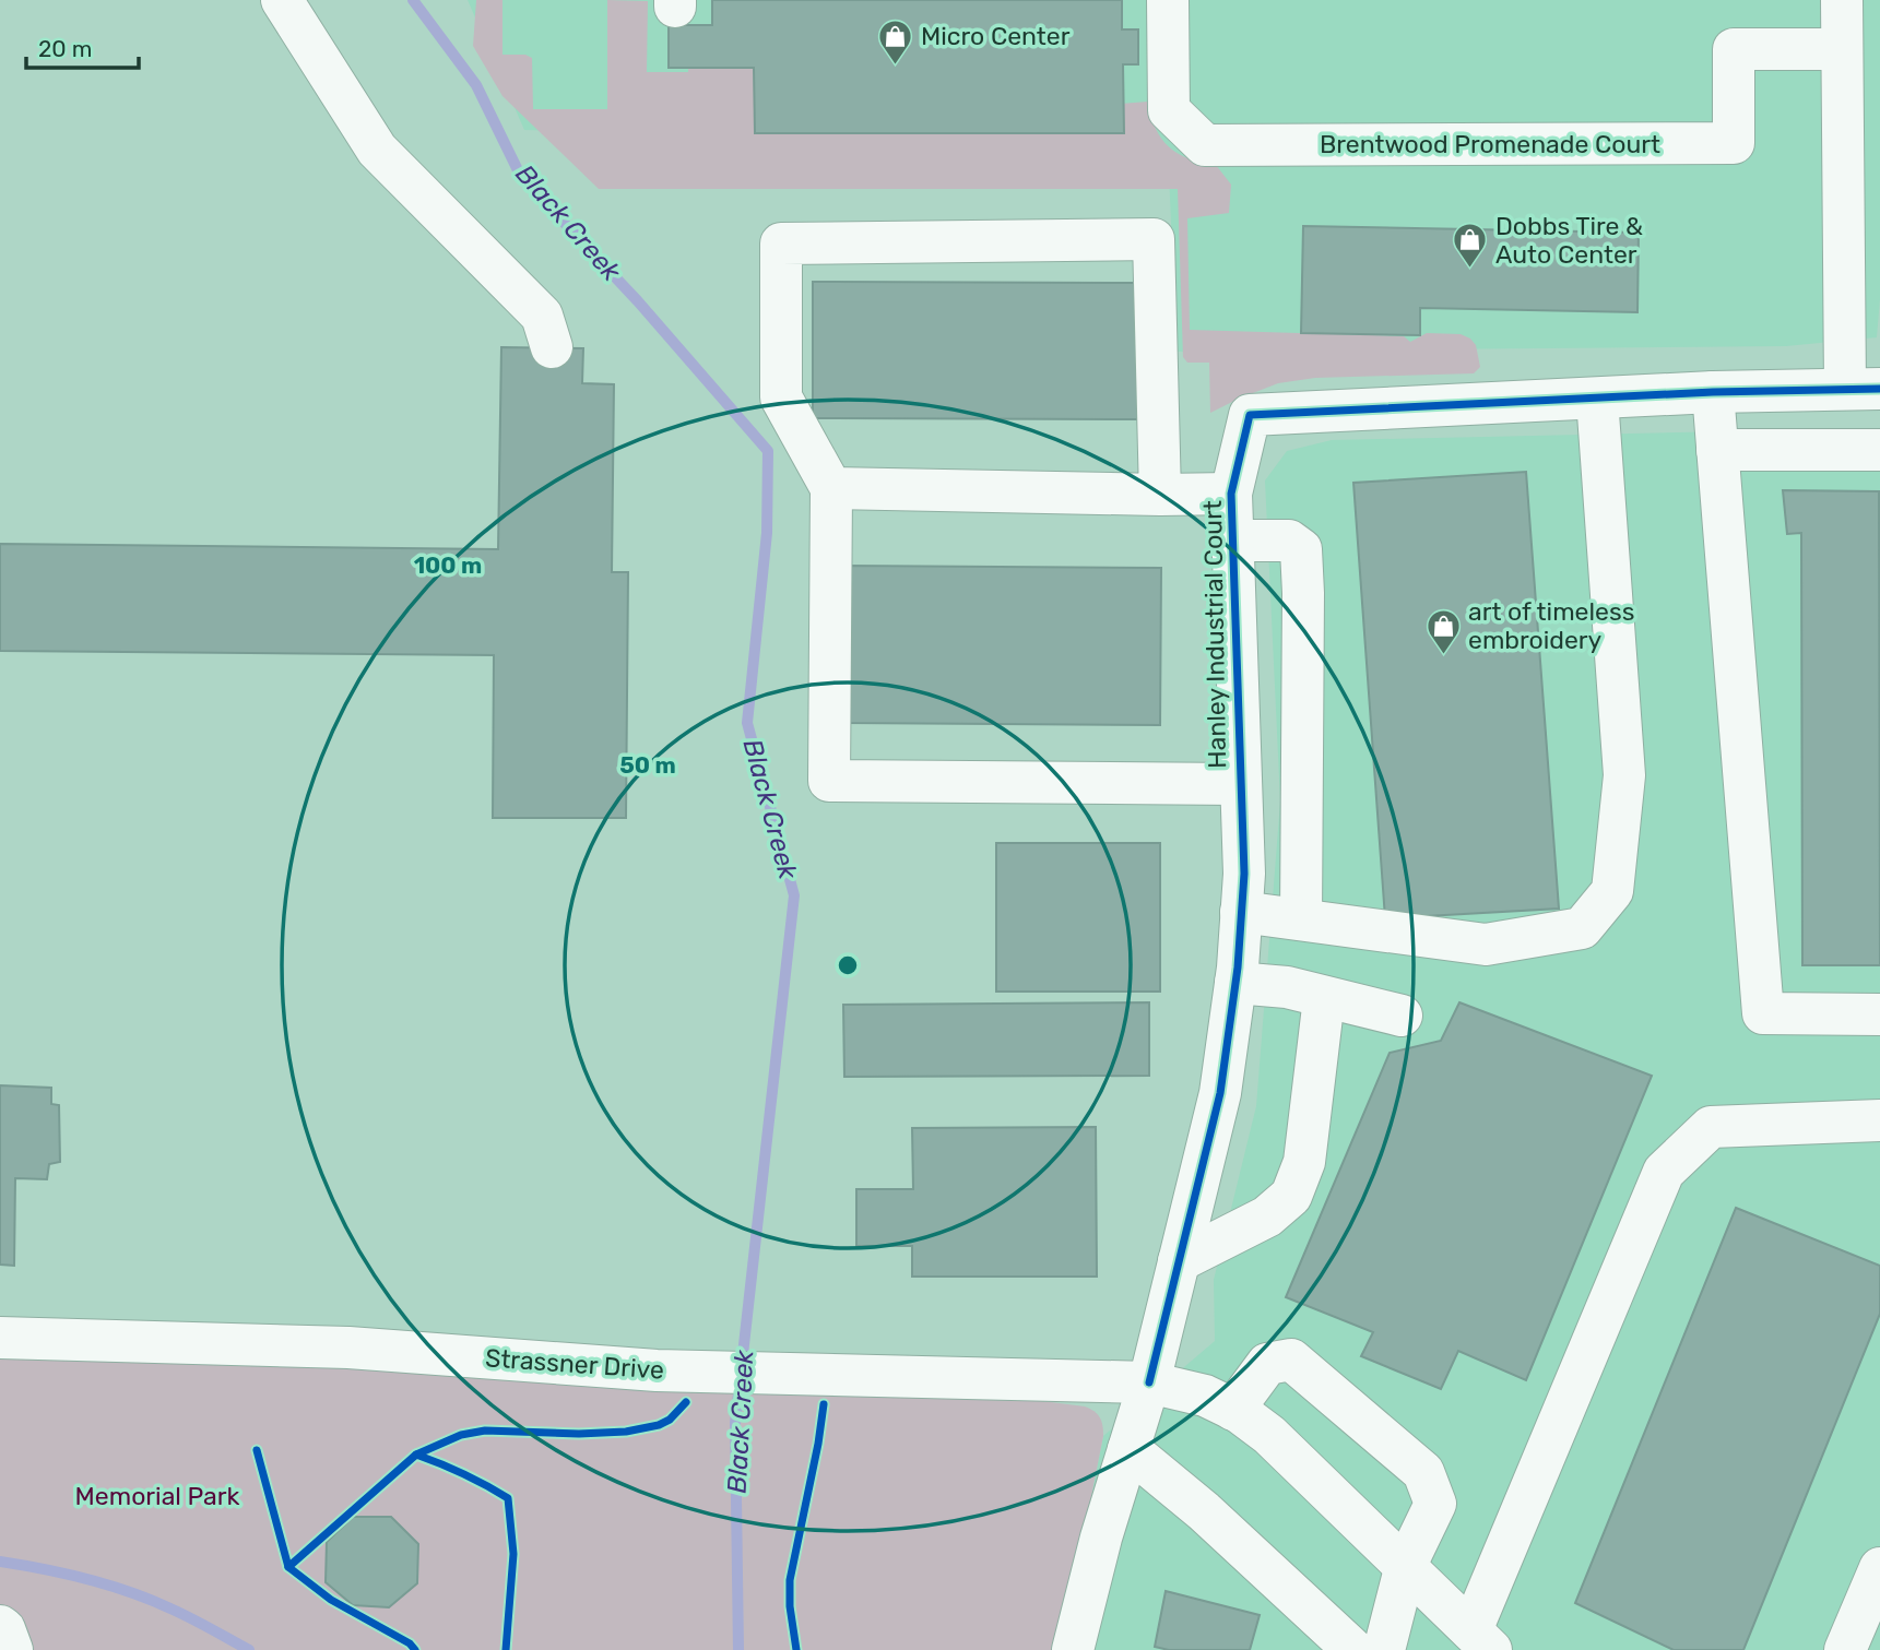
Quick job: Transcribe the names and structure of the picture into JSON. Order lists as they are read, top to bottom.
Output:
{
  "streets": {
    "street": ["Brentwood Promenade Court", "Hanley Industrial Court", "Strassner Drive"]
  },
  "crossings": [
    ["Hanley Industrial Court", "Strassner Drive"]
  ],
  "water": ["Black Creek"],
  "parks": ["Memorial Park"],
  "places": {
    "shop": ["Micro Center", "Dobbs Tire & Auto Center", "art of timeless embroidery"]
  },
  "scale_bar": "20 m",
  "rings": ["100 m", "50 m"]
}
